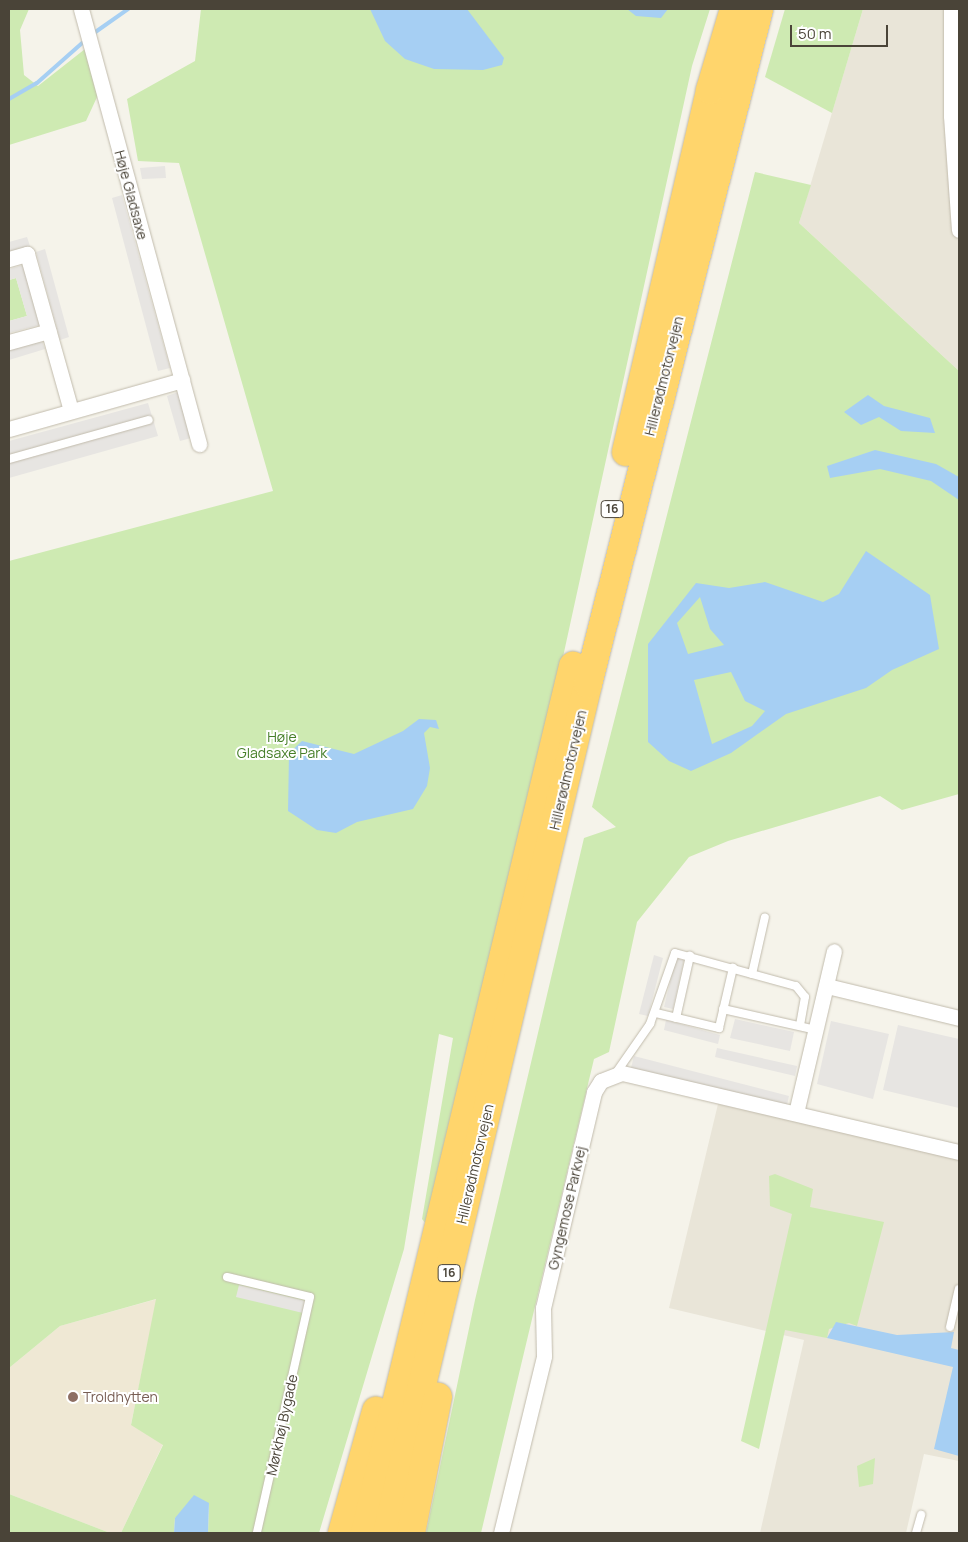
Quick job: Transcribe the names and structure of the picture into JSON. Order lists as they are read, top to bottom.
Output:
{
  "streets": {
    "highway": ["Hillerødmotorvejen", "16"],
    "street": ["Høje Gladsaxe", "Gyngemose Parkvej"],
    "lane": ["Mørkhøj Bygade"]
  },
  "parks": ["Høje Gladsaxe Park"],
  "places": ["Troldhytten"],
  "scale_bar": "50 m"
}
